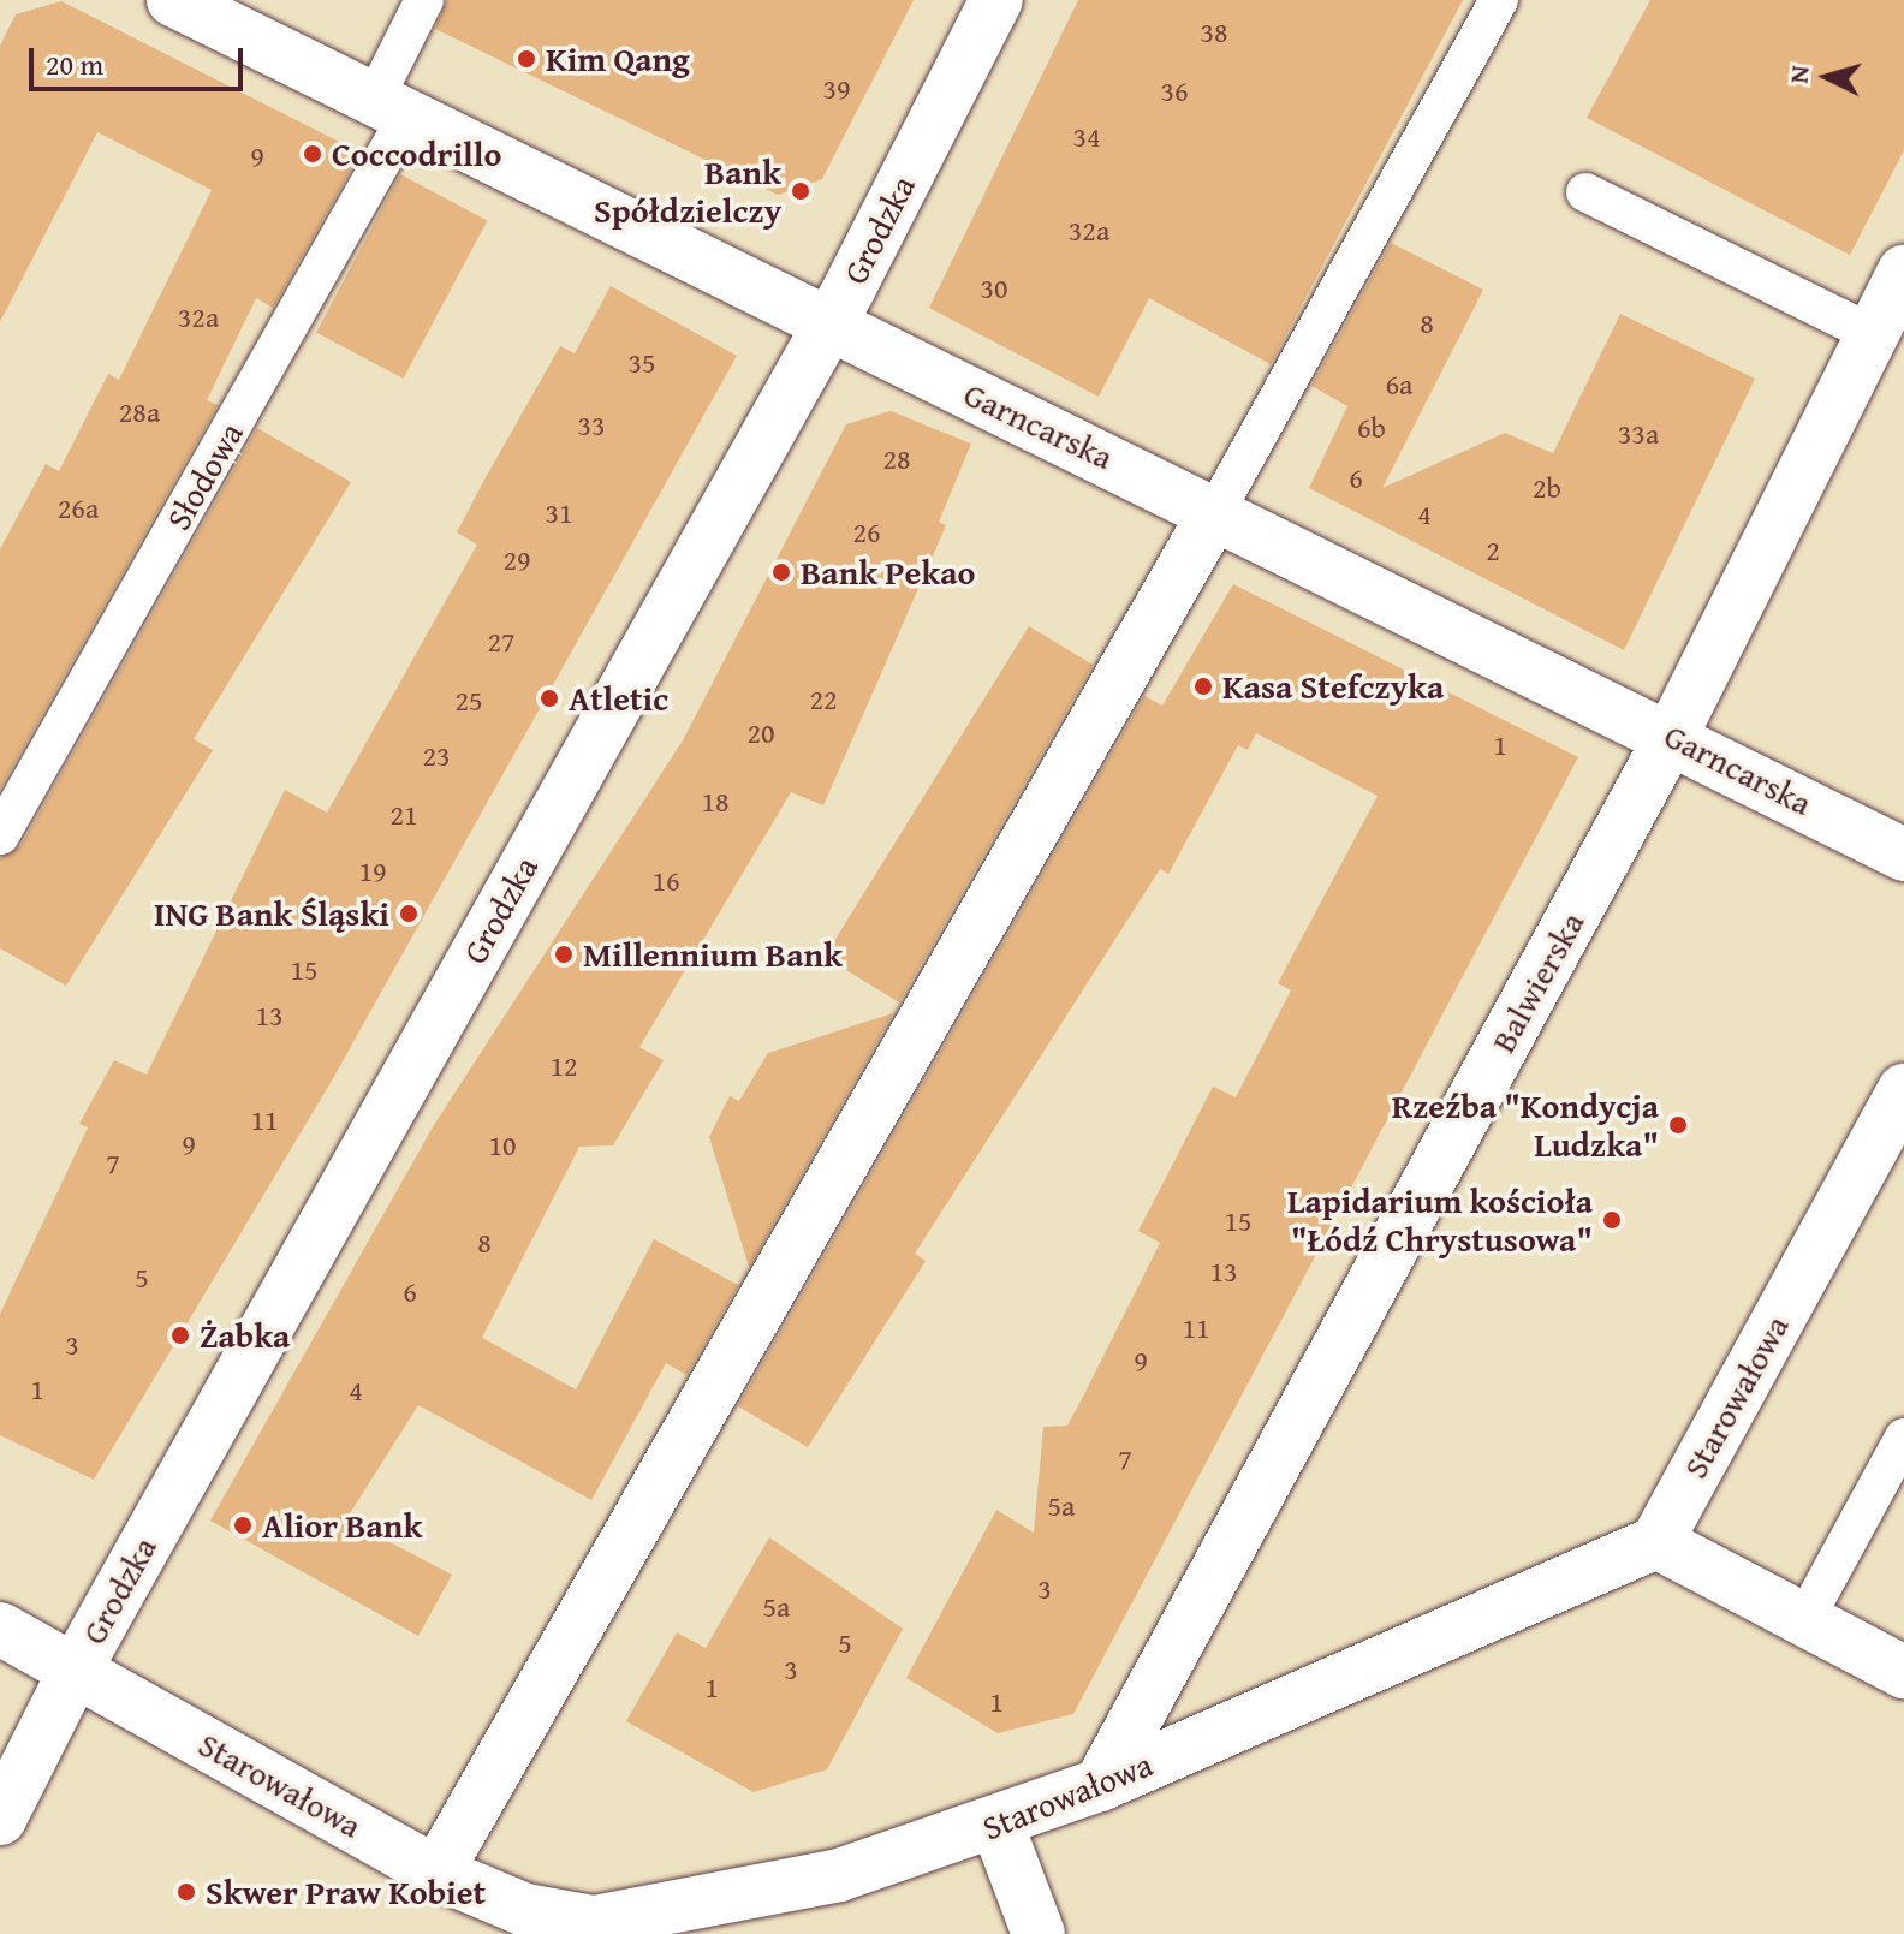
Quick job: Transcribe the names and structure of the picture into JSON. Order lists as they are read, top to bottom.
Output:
{
  "streets": {
    "street": [
      "Grodzka",
      "Garncarska",
      "Balwierska",
      "Starowałowa"
    ],
    "lane": ["Słodowa"]
  },
  "crossings": [
    ["Grodzka", "Garncarska"],
    ["Grodzka", "Starowałowa"],
    ["Garncarska", "Słodowa"],
    ["Garncarska", "Balwierska"],
    ["Balwierska", "Starowałowa"]
  ],
  "places": [
    "Kim Qang",
    "Coccodrillo",
    "Bank Spółdzielczy",
    "Bank Pekao",
    "Kasa Stefczyka",
    "Atletic",
    "ING Bank Śląski",
    "Millennium Bank",
    "Rzeźba \"Kondycja Ludzka\"",
    "Lapidarium kościoła \"Łódź Chrystusowa\"",
    "Żabka",
    "Alior Bank",
    "Skwer Praw Kobiet"
  ],
  "house_numbers": [
    "38",
    "39",
    "36",
    "34",
    "9",
    "32a",
    "30",
    "32a",
    "8",
    "35",
    "6a",
    "28a",
    "33",
    "6b",
    "33a",
    "28",
    "6",
    "2b",
    "26a",
    "31",
    "4",
    "26",
    "2",
    "29",
    "27",
    "22",
    "25",
    "20",
    "1",
    "23",
    "18",
    "21",
    "19",
    "16",
    "15",
    "13",
    "12",
    "11",
    "9",
    "10",
    "7",
    "15",
    "8",
    "13",
    "5",
    "6",
    "11",
    "3",
    "9",
    "1",
    "4",
    "7",
    "5a",
    "3",
    "5a",
    "5",
    "3",
    "1",
    "1"
  ],
  "scale_bar": "20 m",
  "north": "left"
}
